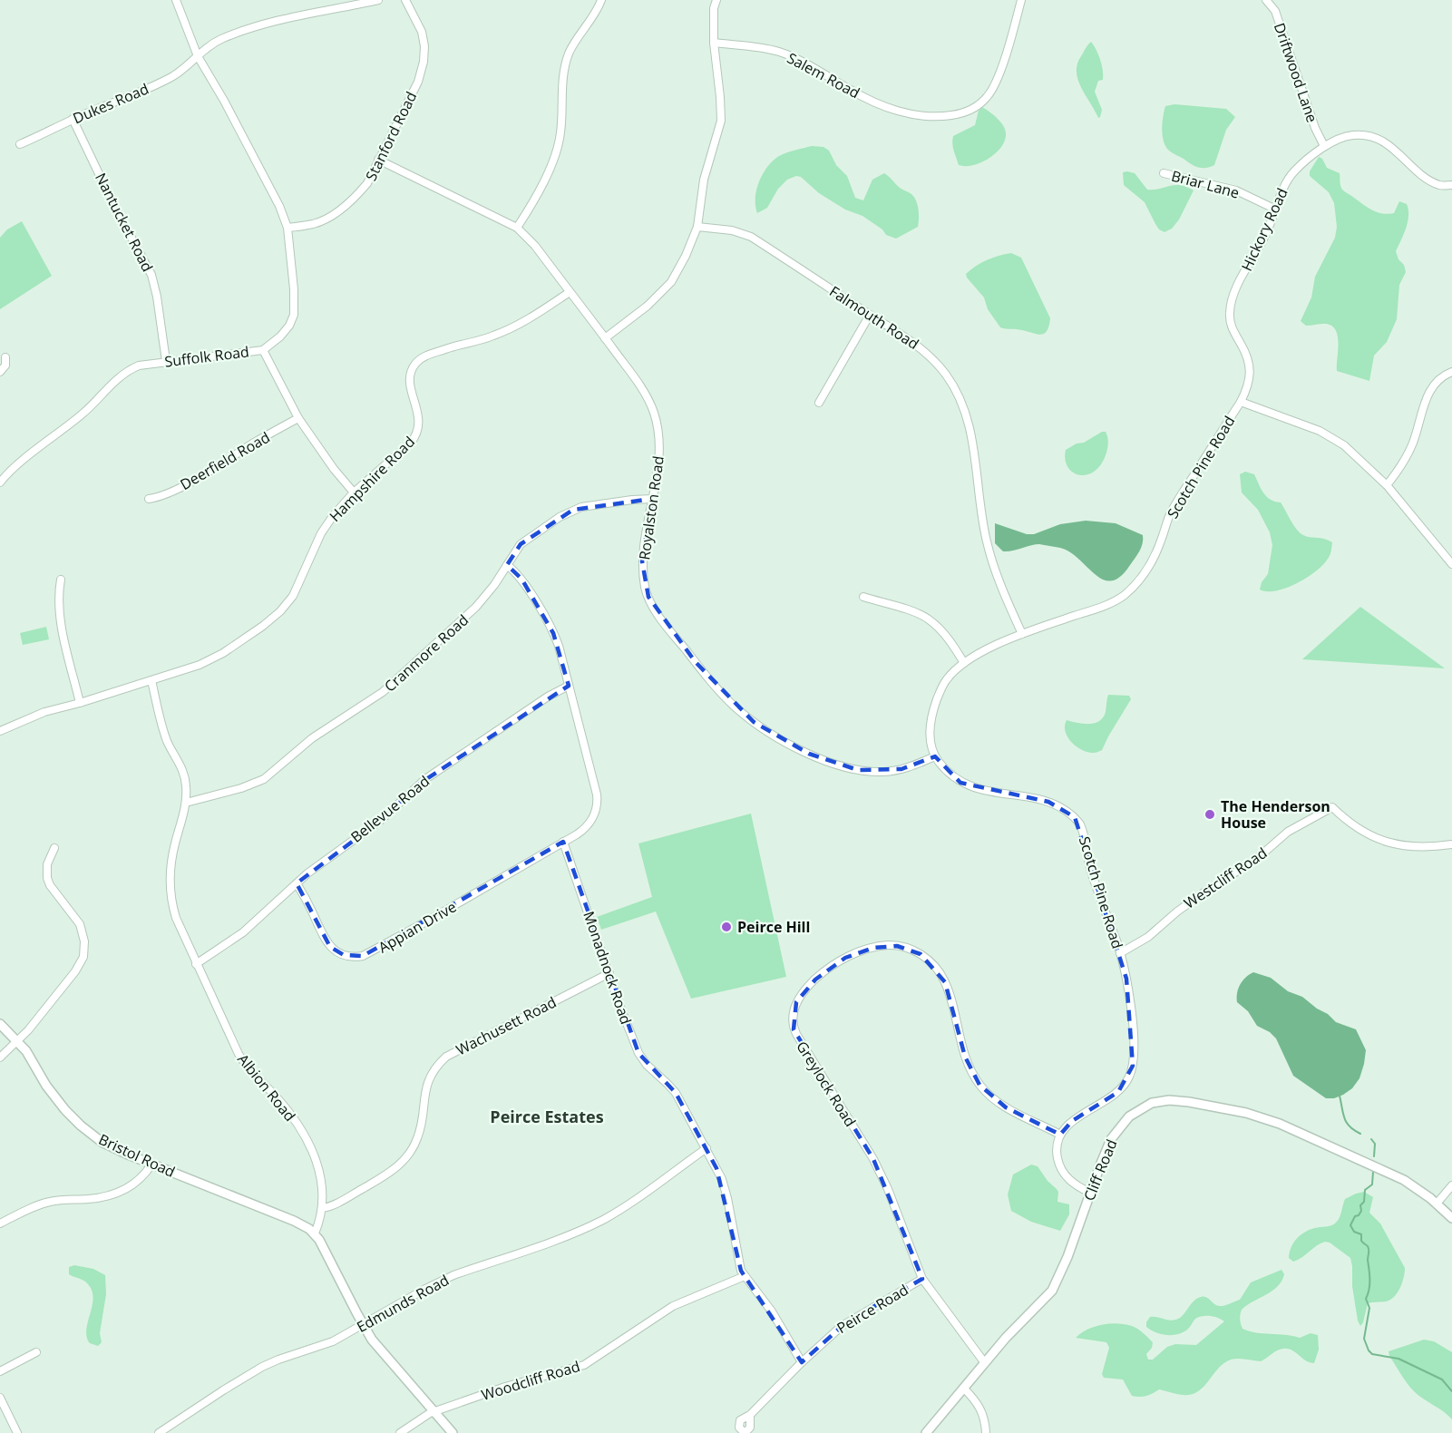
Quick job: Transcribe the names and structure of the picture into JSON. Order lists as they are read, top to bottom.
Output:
{
  "streets": {
    "street": [
      "Driftwood Lane",
      "Salem Road",
      "Dukes Road",
      "Stanford Road",
      "Briar Lane",
      "Nantucket Road",
      "Hickory Road",
      "Falmouth Road",
      "Suffolk Road",
      "Deerfield Road",
      "Scotch Pine Road",
      "Hampshire Road",
      "Royalston Road",
      "Cranmore Road",
      "Bellevue Road",
      "Westcliff Road",
      "Appian Drive",
      "Monadnock Road",
      "Wachusett Road",
      "Greylock Road",
      "Albion Road",
      "Bristol Road",
      "Cliff Road",
      "Edmunds Road",
      "Peirce Road",
      "Woodcliff Road"
    ]
  },
  "crossings": [
    ["Driftwood Lane", "Hickory Road"],
    ["Dukes Road", "Nantucket Road"],
    ["Dukes Road", "Suffolk Road"],
    ["Stanford Road", "Suffolk Road"],
    ["Stanford Road", "Royalston Road"],
    ["Briar Lane", "Hickory Road"],
    ["Nantucket Road", "Suffolk Road"],
    ["Hickory Road", "Scotch Pine Road"],
    ["Falmouth Road", "Scotch Pine Road"],
    ["Scotch Pine Road", "Royalston Road"],
    ["Scotch Pine Road", "Westcliff Road"],
    ["Scotch Pine Road", "Greylock Road"],
    ["Hampshire Road", "Royalston Road"],
    ["Hampshire Road", "Albion Road"],
    ["Royalston Road", "Cranmore Road"],
    ["Cranmore Road", "Albion Road"],
    ["Bellevue Road", "Appian Drive"],
    ["Bellevue Road", "Albion Road"],
    ["Appian Drive", "Monadnock Road"],
    ["Monadnock Road", "Wachusett Road"],
    ["Monadnock Road", "Edmunds Road"],
    ["Monadnock Road", "Peirce Road"],
    ["Monadnock Road", "Woodcliff Road"],
    ["Wachusett Road", "Albion Road"],
    ["Greylock Road", "Peirce Road"],
    ["Albion Road", "Bristol Road"],
    ["Cliff Road", "Peirce Road"]
  ],
  "districts": ["Peirce Estates"],
  "places": ["The Henderson House", "Peirce Hill"]
}
